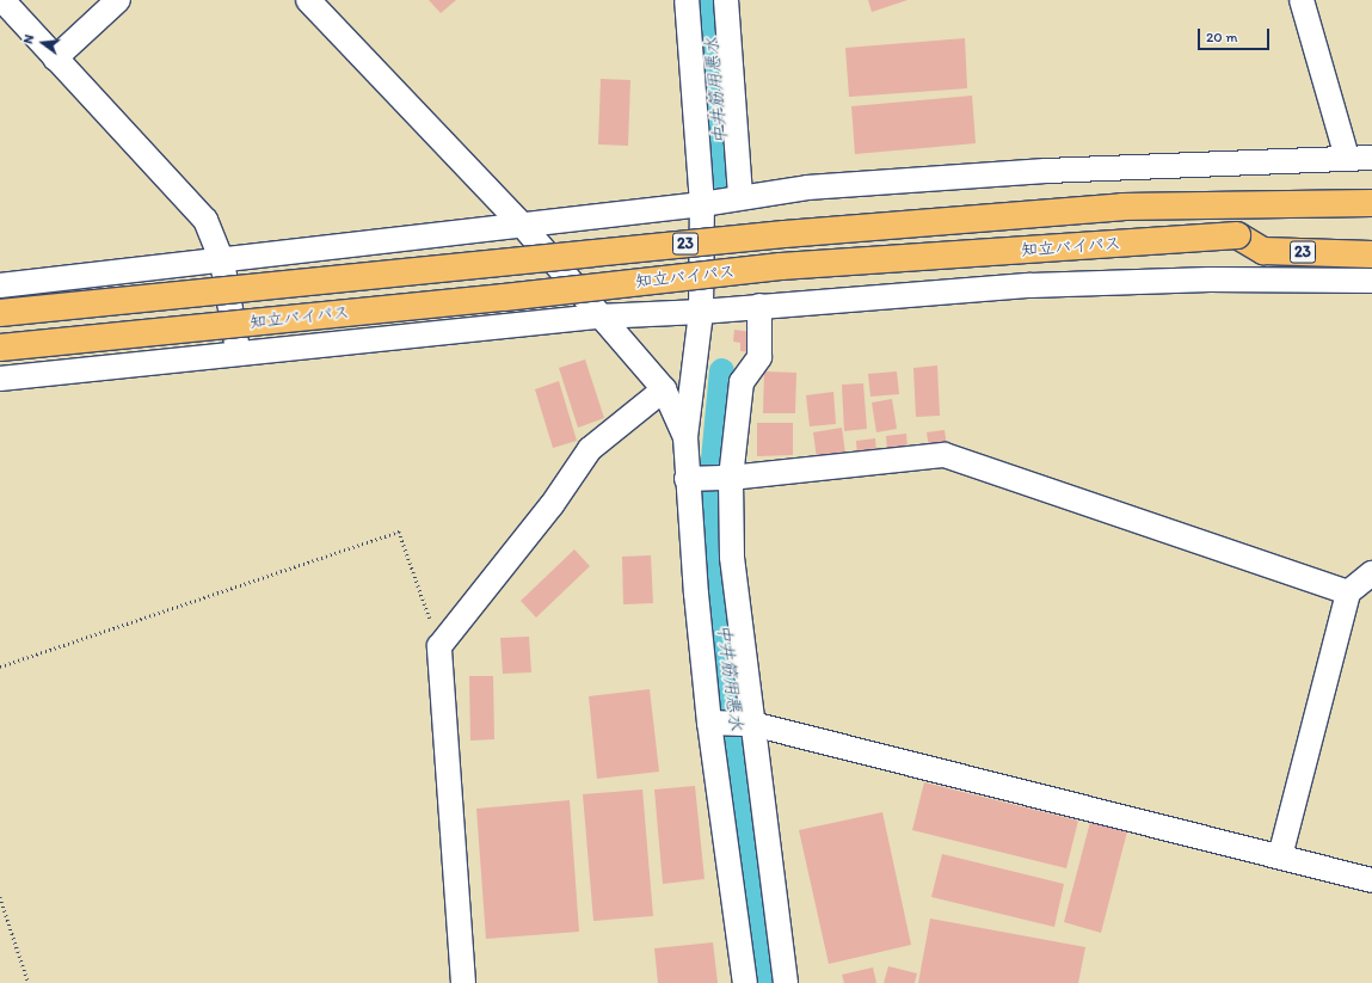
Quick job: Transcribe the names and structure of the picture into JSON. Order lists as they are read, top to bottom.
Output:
{
  "streets": {
    "highway": ["23", "知立バイパス"]
  },
  "crossings": [
    ["23", "知立バイパス"]
  ],
  "water": ["中井筋用悪水"],
  "scale_bar": "20 m",
  "north": "left"
}
